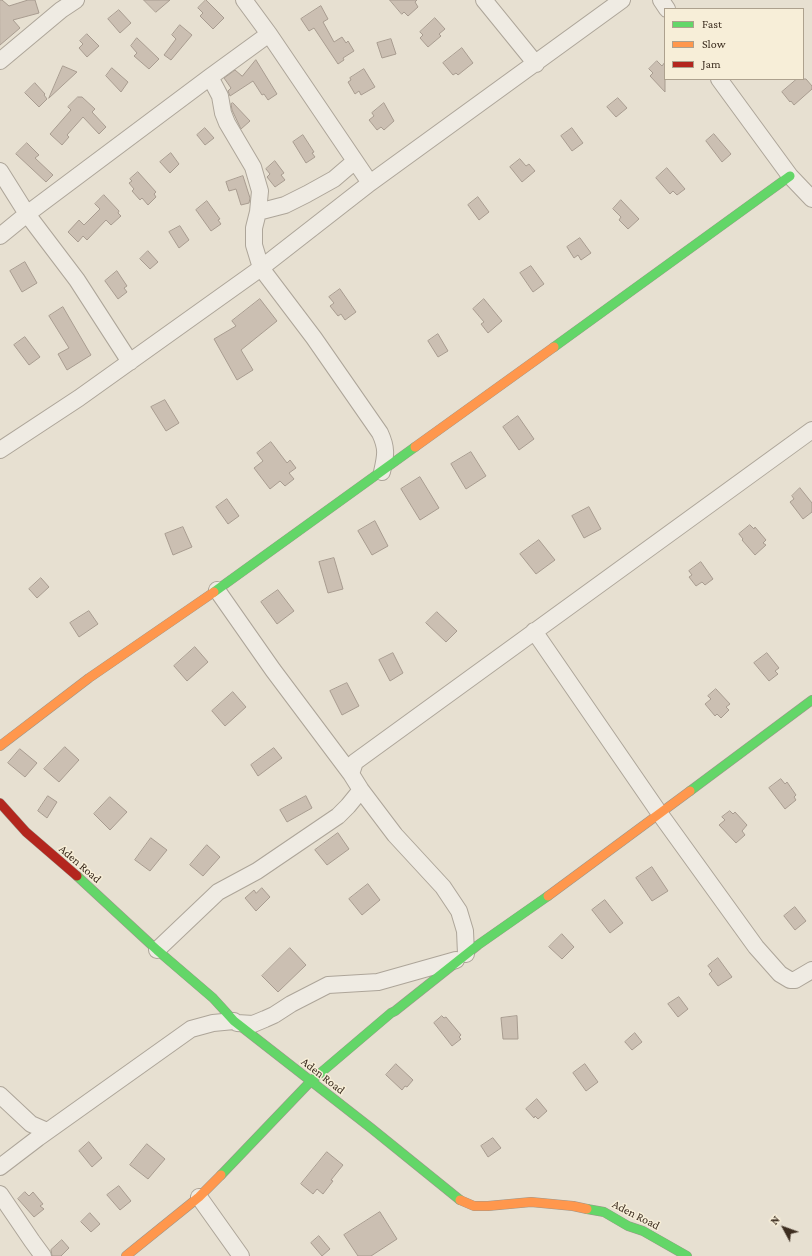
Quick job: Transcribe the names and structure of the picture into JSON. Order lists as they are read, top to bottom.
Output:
{
  "streets": {
    "street": ["Aden Road"]
  },
  "legend": ["Fast", "Slow", "Jam"],
  "north": "top left"
}
